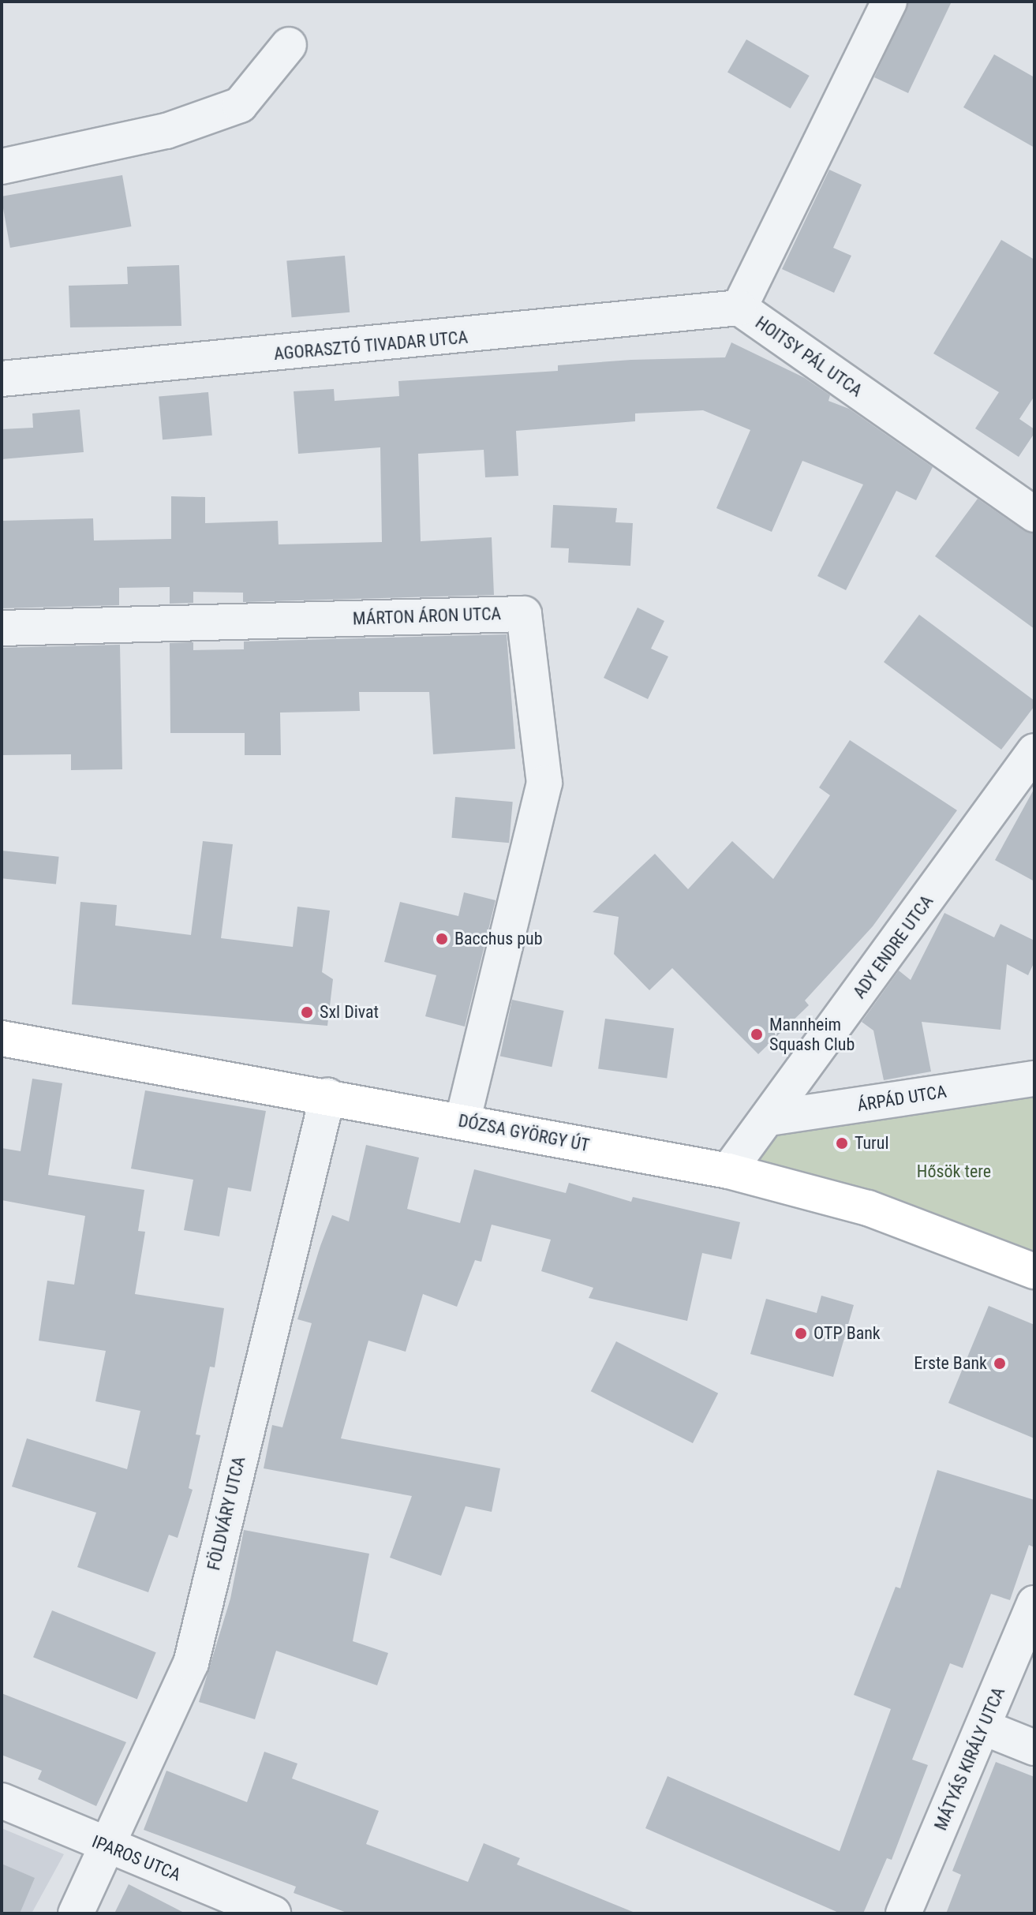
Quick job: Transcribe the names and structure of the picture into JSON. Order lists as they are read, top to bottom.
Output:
{
  "streets": {
    "main road": ["DÓZSA GYÖRGY ÚT"],
    "street": [
      "AGORASZTÓ TIVADAR UTCA",
      "HOITSY PÁL UTCA",
      "MÁRTON ÁRON UTCA",
      "ADY ENDRE UTCA",
      "ÁRPÁD UTCA",
      "FÖLDVÁRY UTCA",
      "MÁTYÁS KIRÁLY UTCA",
      "IPAROS UTCA"
    ]
  },
  "crossings": [
    ["AGORASZTÓ TIVADAR UTCA", "HOITSY PÁL UTCA"],
    ["MÁRTON ÁRON UTCA", "DÓZSA GYÖRGY ÚT"],
    ["ADY ENDRE UTCA", "ÁRPÁD UTCA"],
    ["ADY ENDRE UTCA", "DÓZSA GYÖRGY ÚT"],
    ["DÓZSA GYÖRGY ÚT", "FÖLDVÁRY UTCA"],
    ["FÖLDVÁRY UTCA", "IPAROS UTCA"]
  ],
  "parks": ["Hősök tere"],
  "places": [
    "Bacchus pub",
    "Sxl Divat",
    "Mannheim Squash Club",
    "Turul",
    "OTP Bank",
    "Erste Bank"
  ]
}
